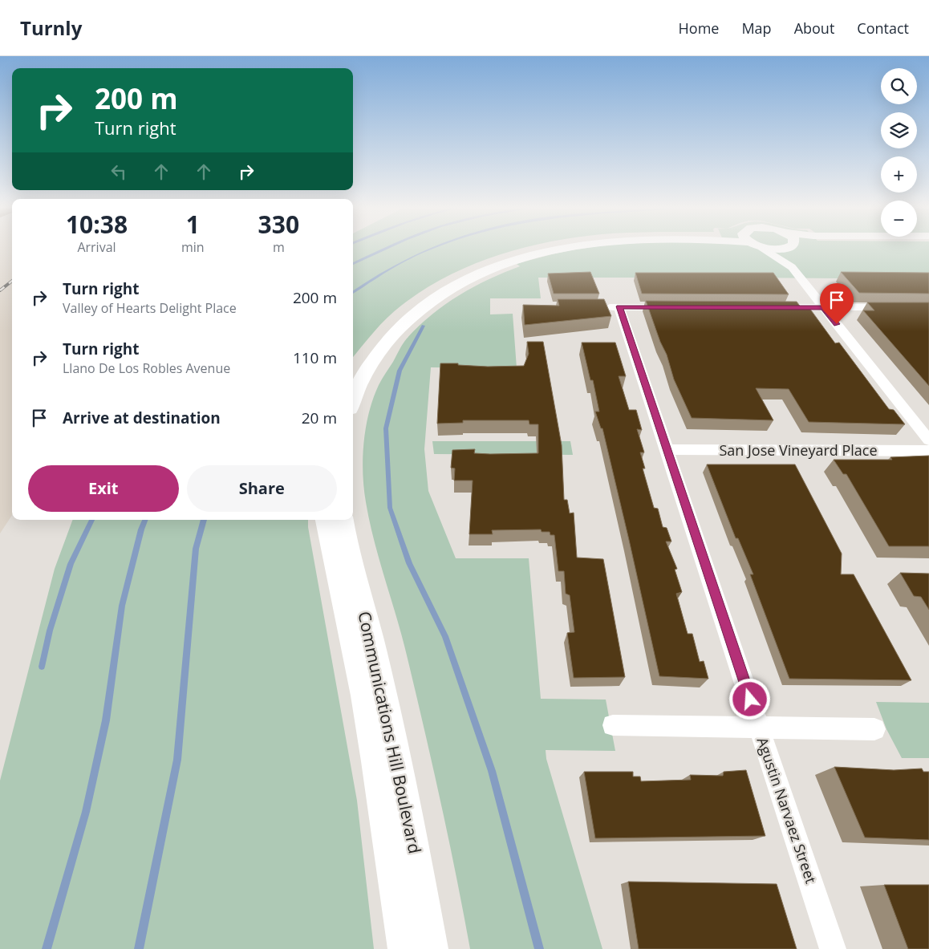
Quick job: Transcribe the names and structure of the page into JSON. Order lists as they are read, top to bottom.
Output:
{
  "streets": {
    "street": ["San Jose Vineyard Place", "Communications Hill Boulevard", "Agustin Narvaez Street"]
  },
  "crossings": [
    ["San Jose Vineyard Place", "Agustin Narvaez Street"]
  ],
  "page": {
    "header": "Turnly",
    "nav": [
      "Home",
      "Map",
      "About",
      "Contact"
    ],
    "map_buttons": ["+", "−"],
    "turn": ["200 m", "Turn right"],
    "eta": [
      "10:38",
      "Arrival",
      "1",
      "min",
      "330",
      "m"
    ],
    "list": [
      {
        "name": "Turn right",
        "note": "Valley of Hearts Delight Place",
        "value": "200 m"
      },
      {
        "name": "Turn right",
        "note": "Llano De Los Robles Avenue",
        "value": "110 m"
      },
      {
        "name": "Arrive at destination",
        "value": "20 m"
      }
    ],
    "buttons": ["Exit", "Share"]
  }
}
